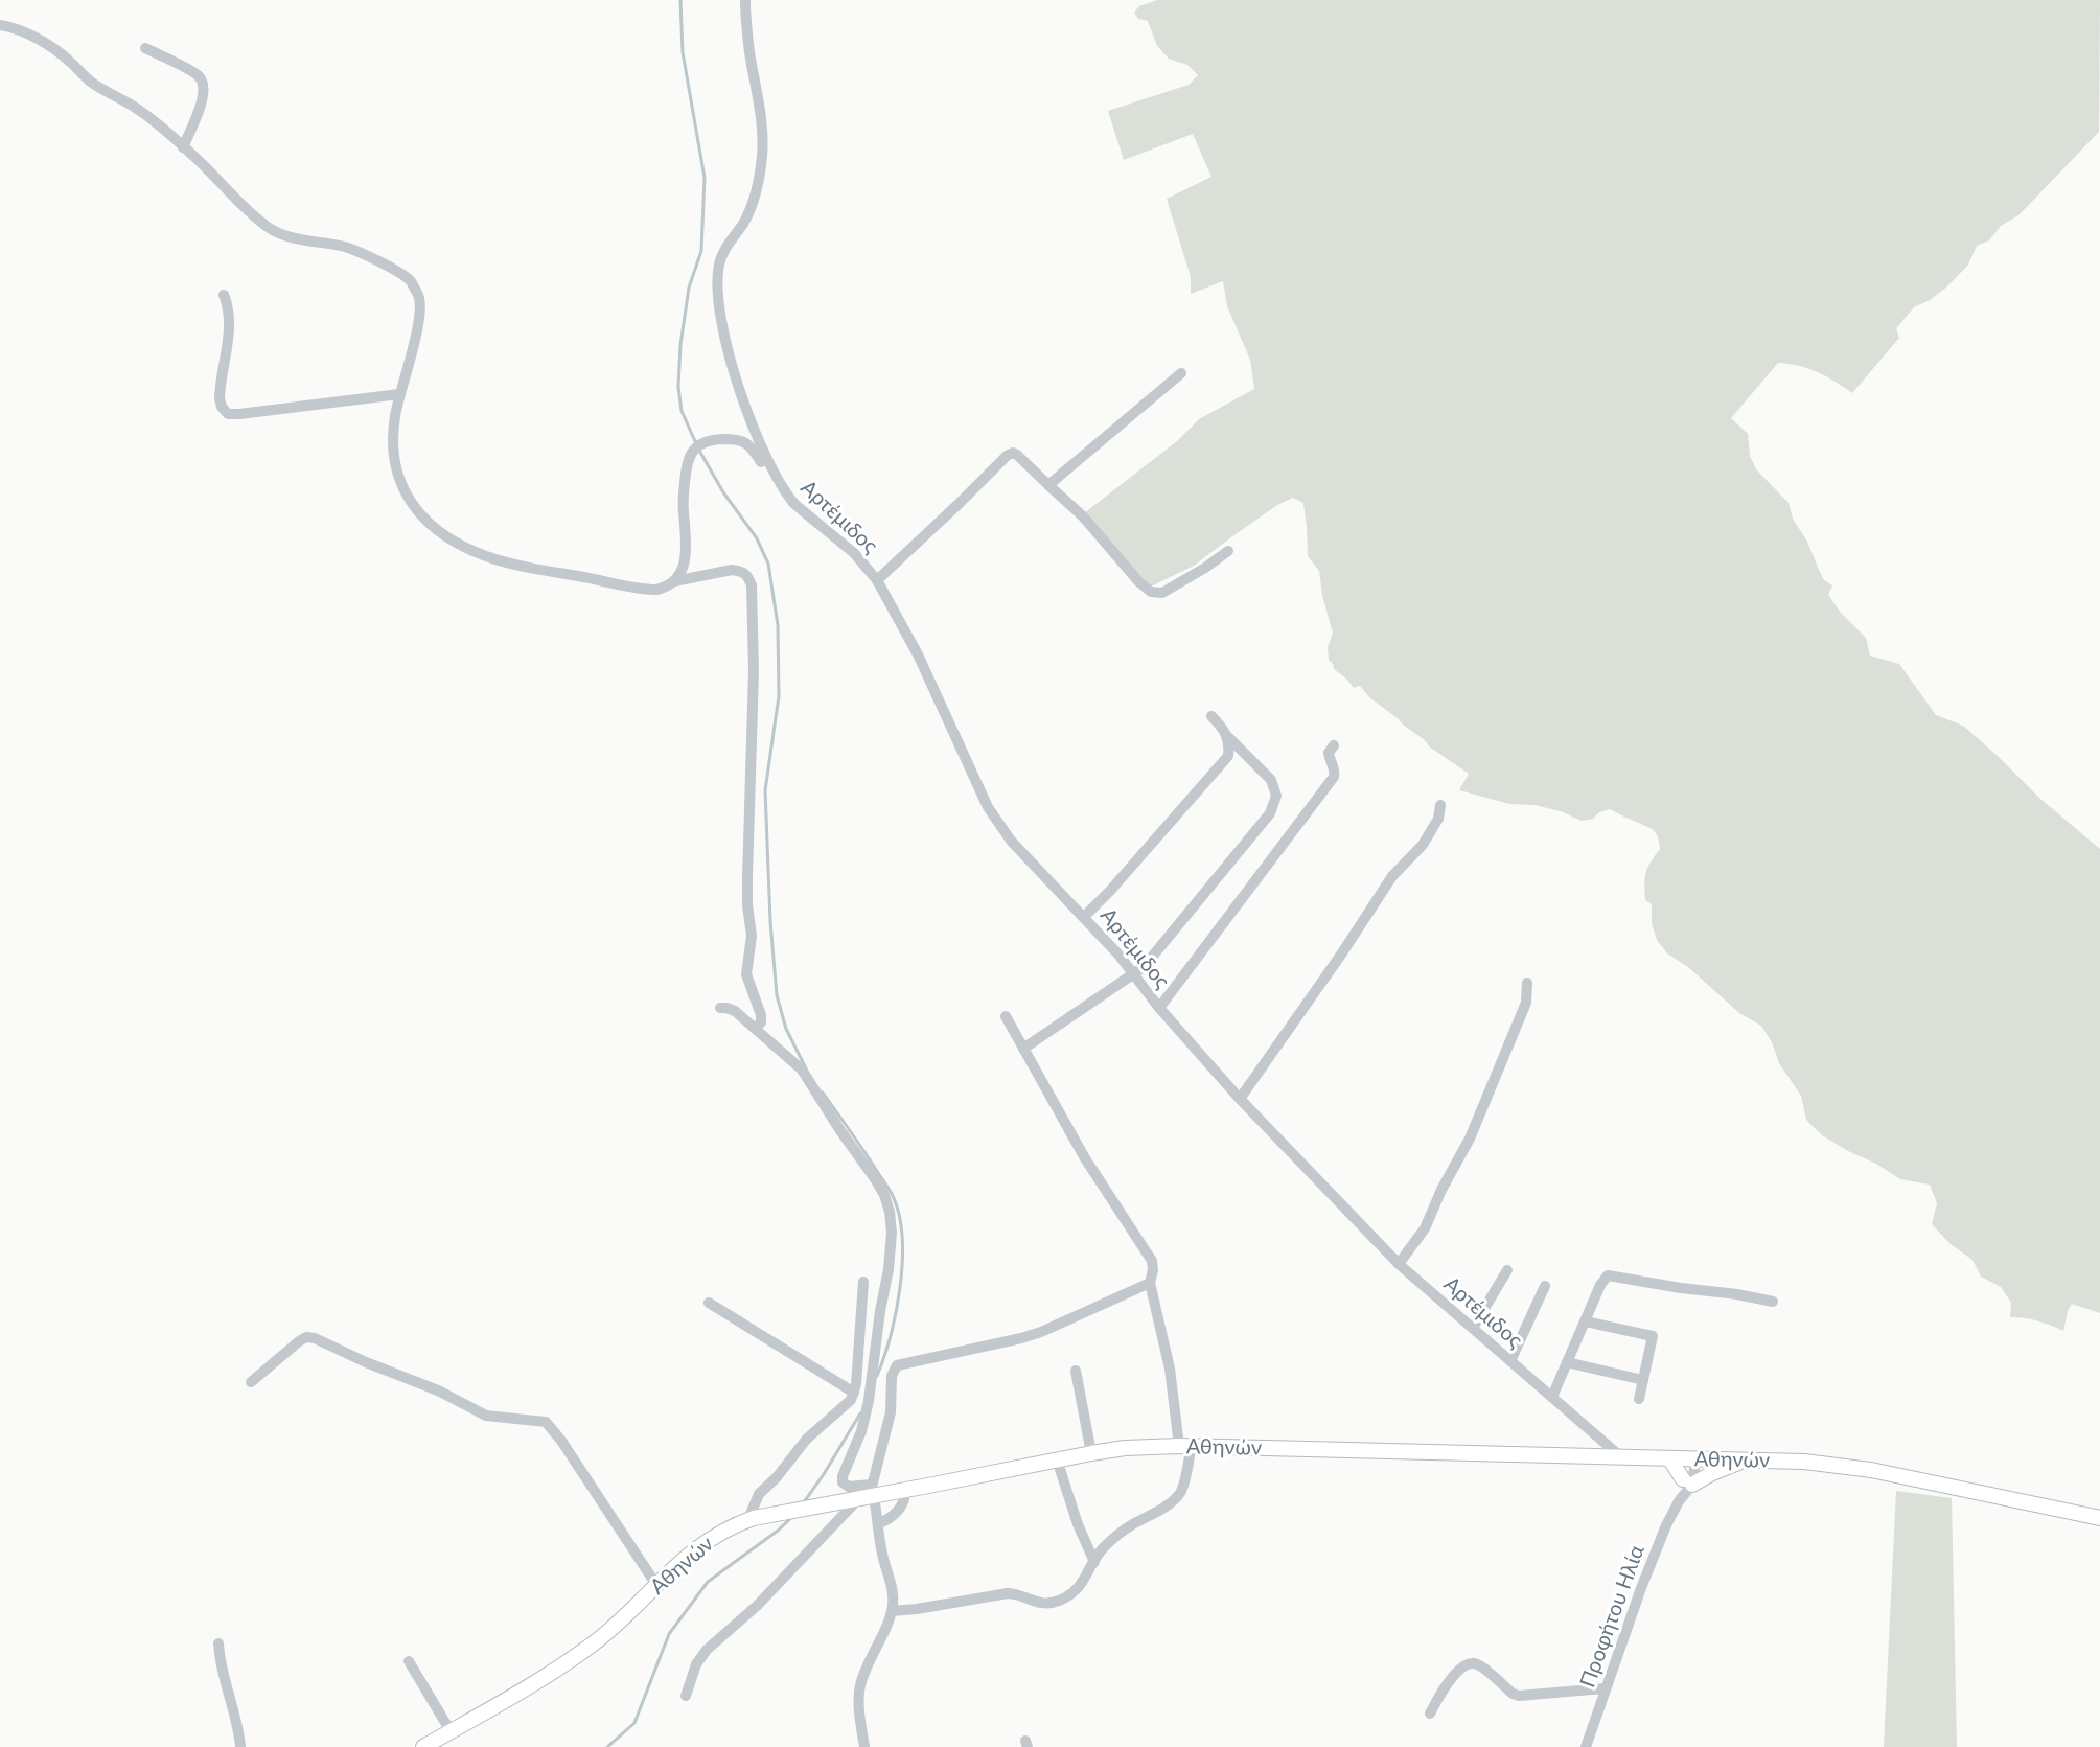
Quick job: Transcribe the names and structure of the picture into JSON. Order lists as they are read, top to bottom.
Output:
{
  "streets": {
    "main road": ["Αθηνών"],
    "street": ["Αρτέμιδος", "Προφήτου Ηλία"]
  },
  "crossings": [
    ["Αρτέμιδος", "Αθηνών"]
  ]
}
